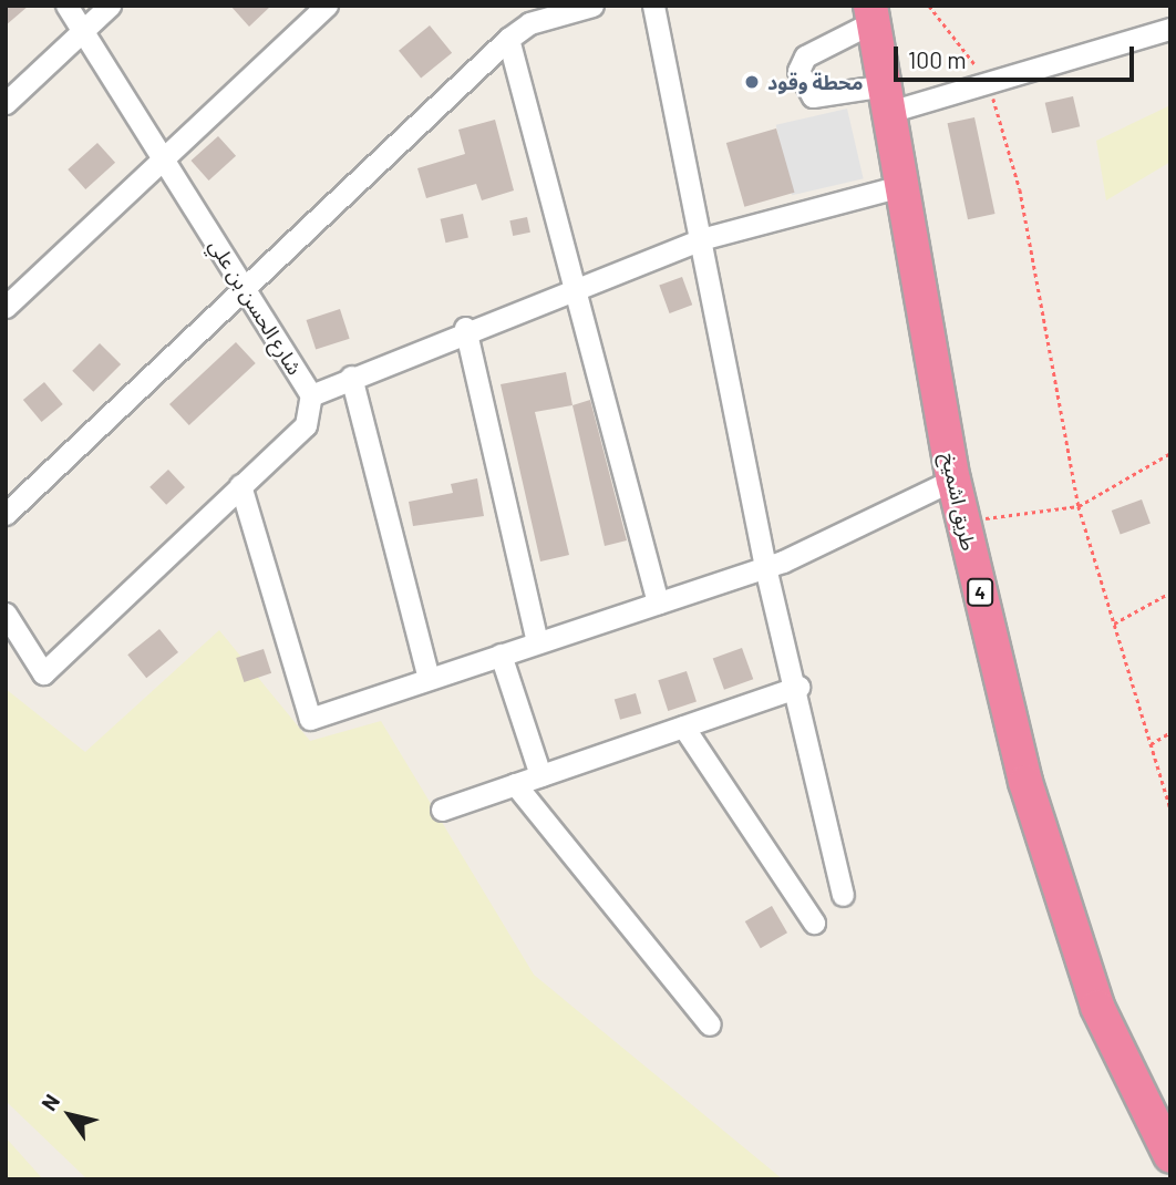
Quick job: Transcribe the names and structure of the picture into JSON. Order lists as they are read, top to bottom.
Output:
{
  "streets": {
    "highway": ["طريق اشميخ", "4"],
    "street": ["شارع الحسن بن علي"]
  },
  "places": ["محطة وقود"],
  "scale_bar": "100 m",
  "north": "top left"
}
